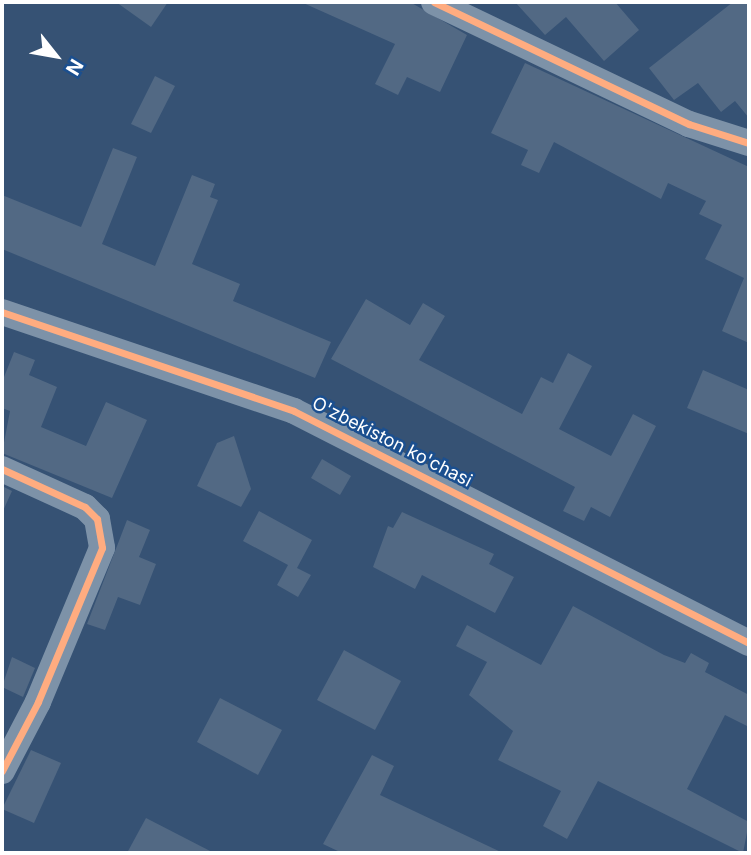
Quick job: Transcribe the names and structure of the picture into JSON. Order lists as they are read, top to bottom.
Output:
{
  "streets": {
    "street": ["O'zbekiston ko'chasi"]
  },
  "north": "bottom right"
}
